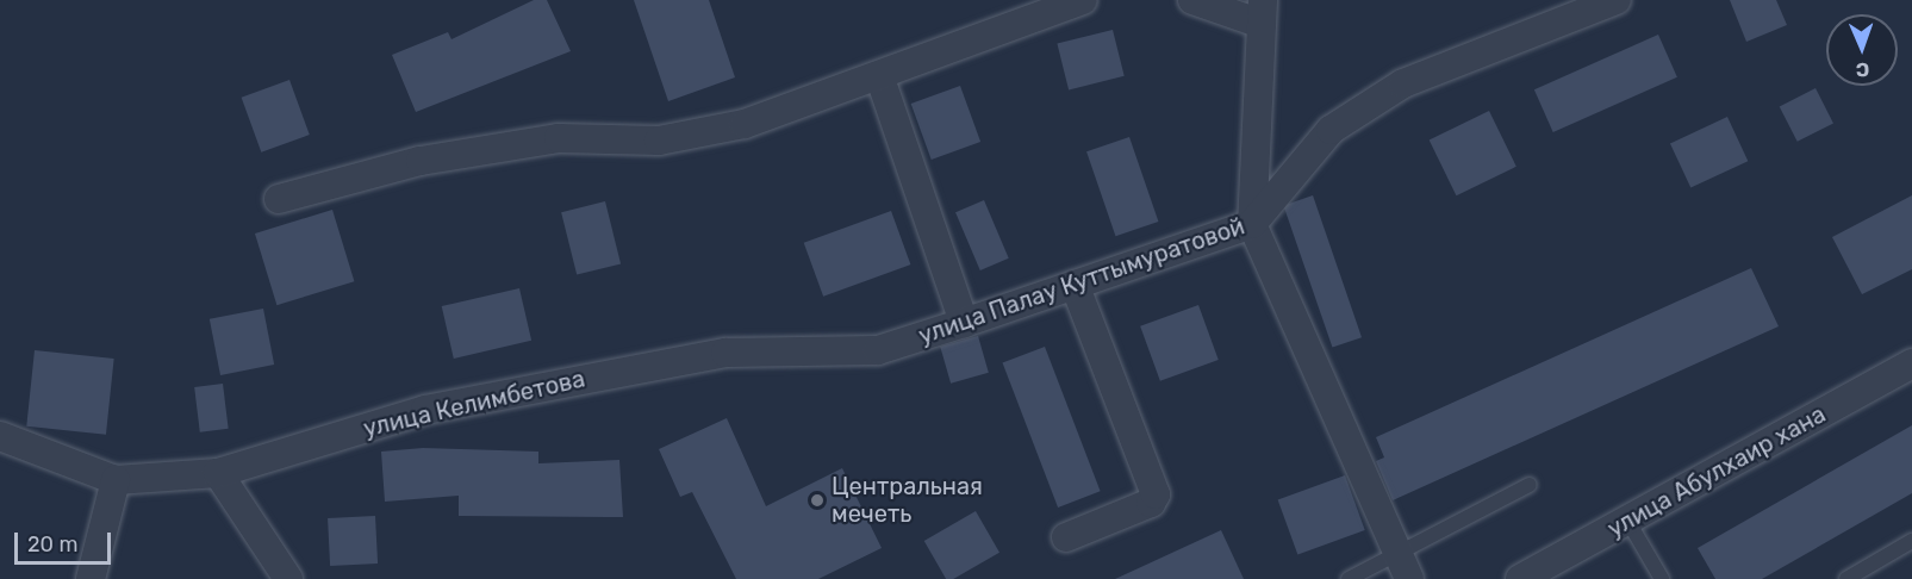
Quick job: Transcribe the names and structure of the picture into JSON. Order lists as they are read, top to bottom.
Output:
{
  "streets": {
    "street": ["улица Палау Куттымуратовой", "улица Келимбетова", "улица Абулхаир хана"]
  },
  "crossings": [
    ["улица Палау Куттымуратовой", "улица Келимбетова"]
  ],
  "places": ["Центральная мечеть"],
  "scale_bar": "20 m",
  "north": "bottom"
}
